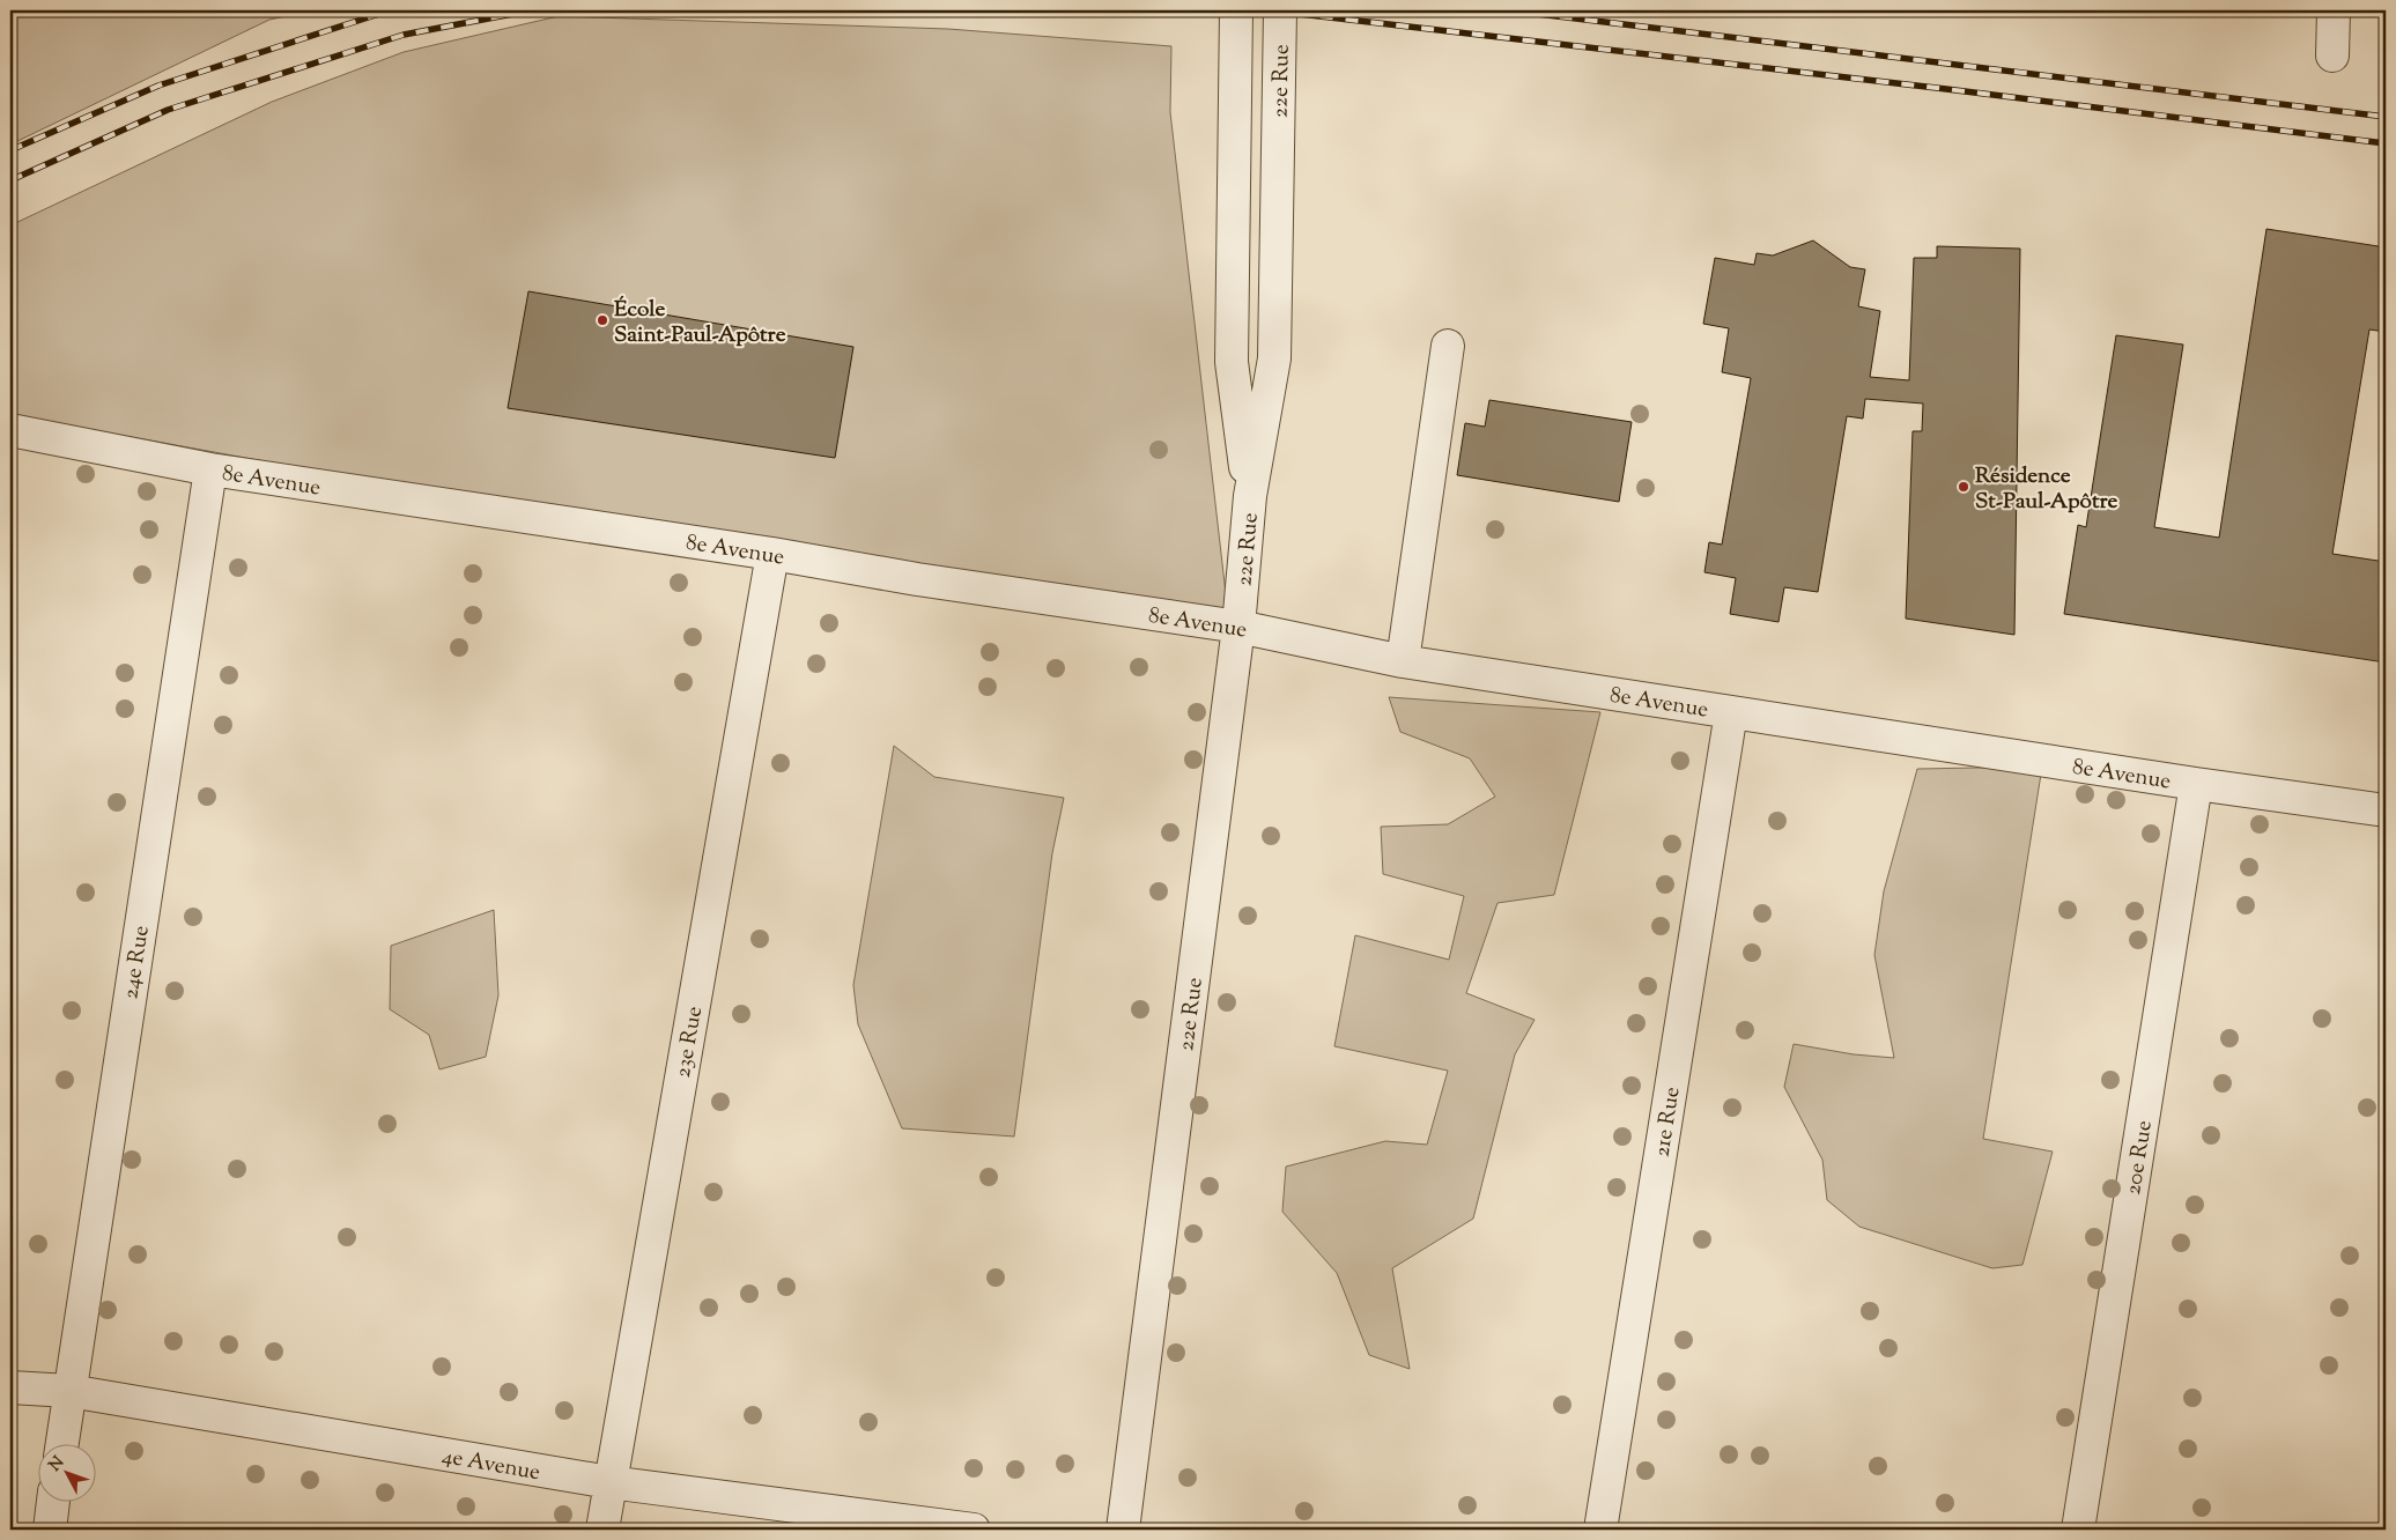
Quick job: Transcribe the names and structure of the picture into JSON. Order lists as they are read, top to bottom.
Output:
{
  "streets": {
    "street": [
      "22e Rue",
      "8e Avenue",
      "24e Rue",
      "23e Rue",
      "21e Rue",
      "20e Rue",
      "4e Avenue"
    ]
  },
  "crossings": [
    ["22e Rue", "8e Avenue"],
    ["8e Avenue", "24e Rue"],
    ["8e Avenue", "23e Rue"],
    ["8e Avenue", "21e Rue"],
    ["8e Avenue", "20e Rue"],
    ["24e Rue", "4e Avenue"],
    ["23e Rue", "4e Avenue"]
  ],
  "places": ["École Saint-Paul-Apôtre", "Résidence St-Paul-Apôtre"],
  "north": "top left"
}
